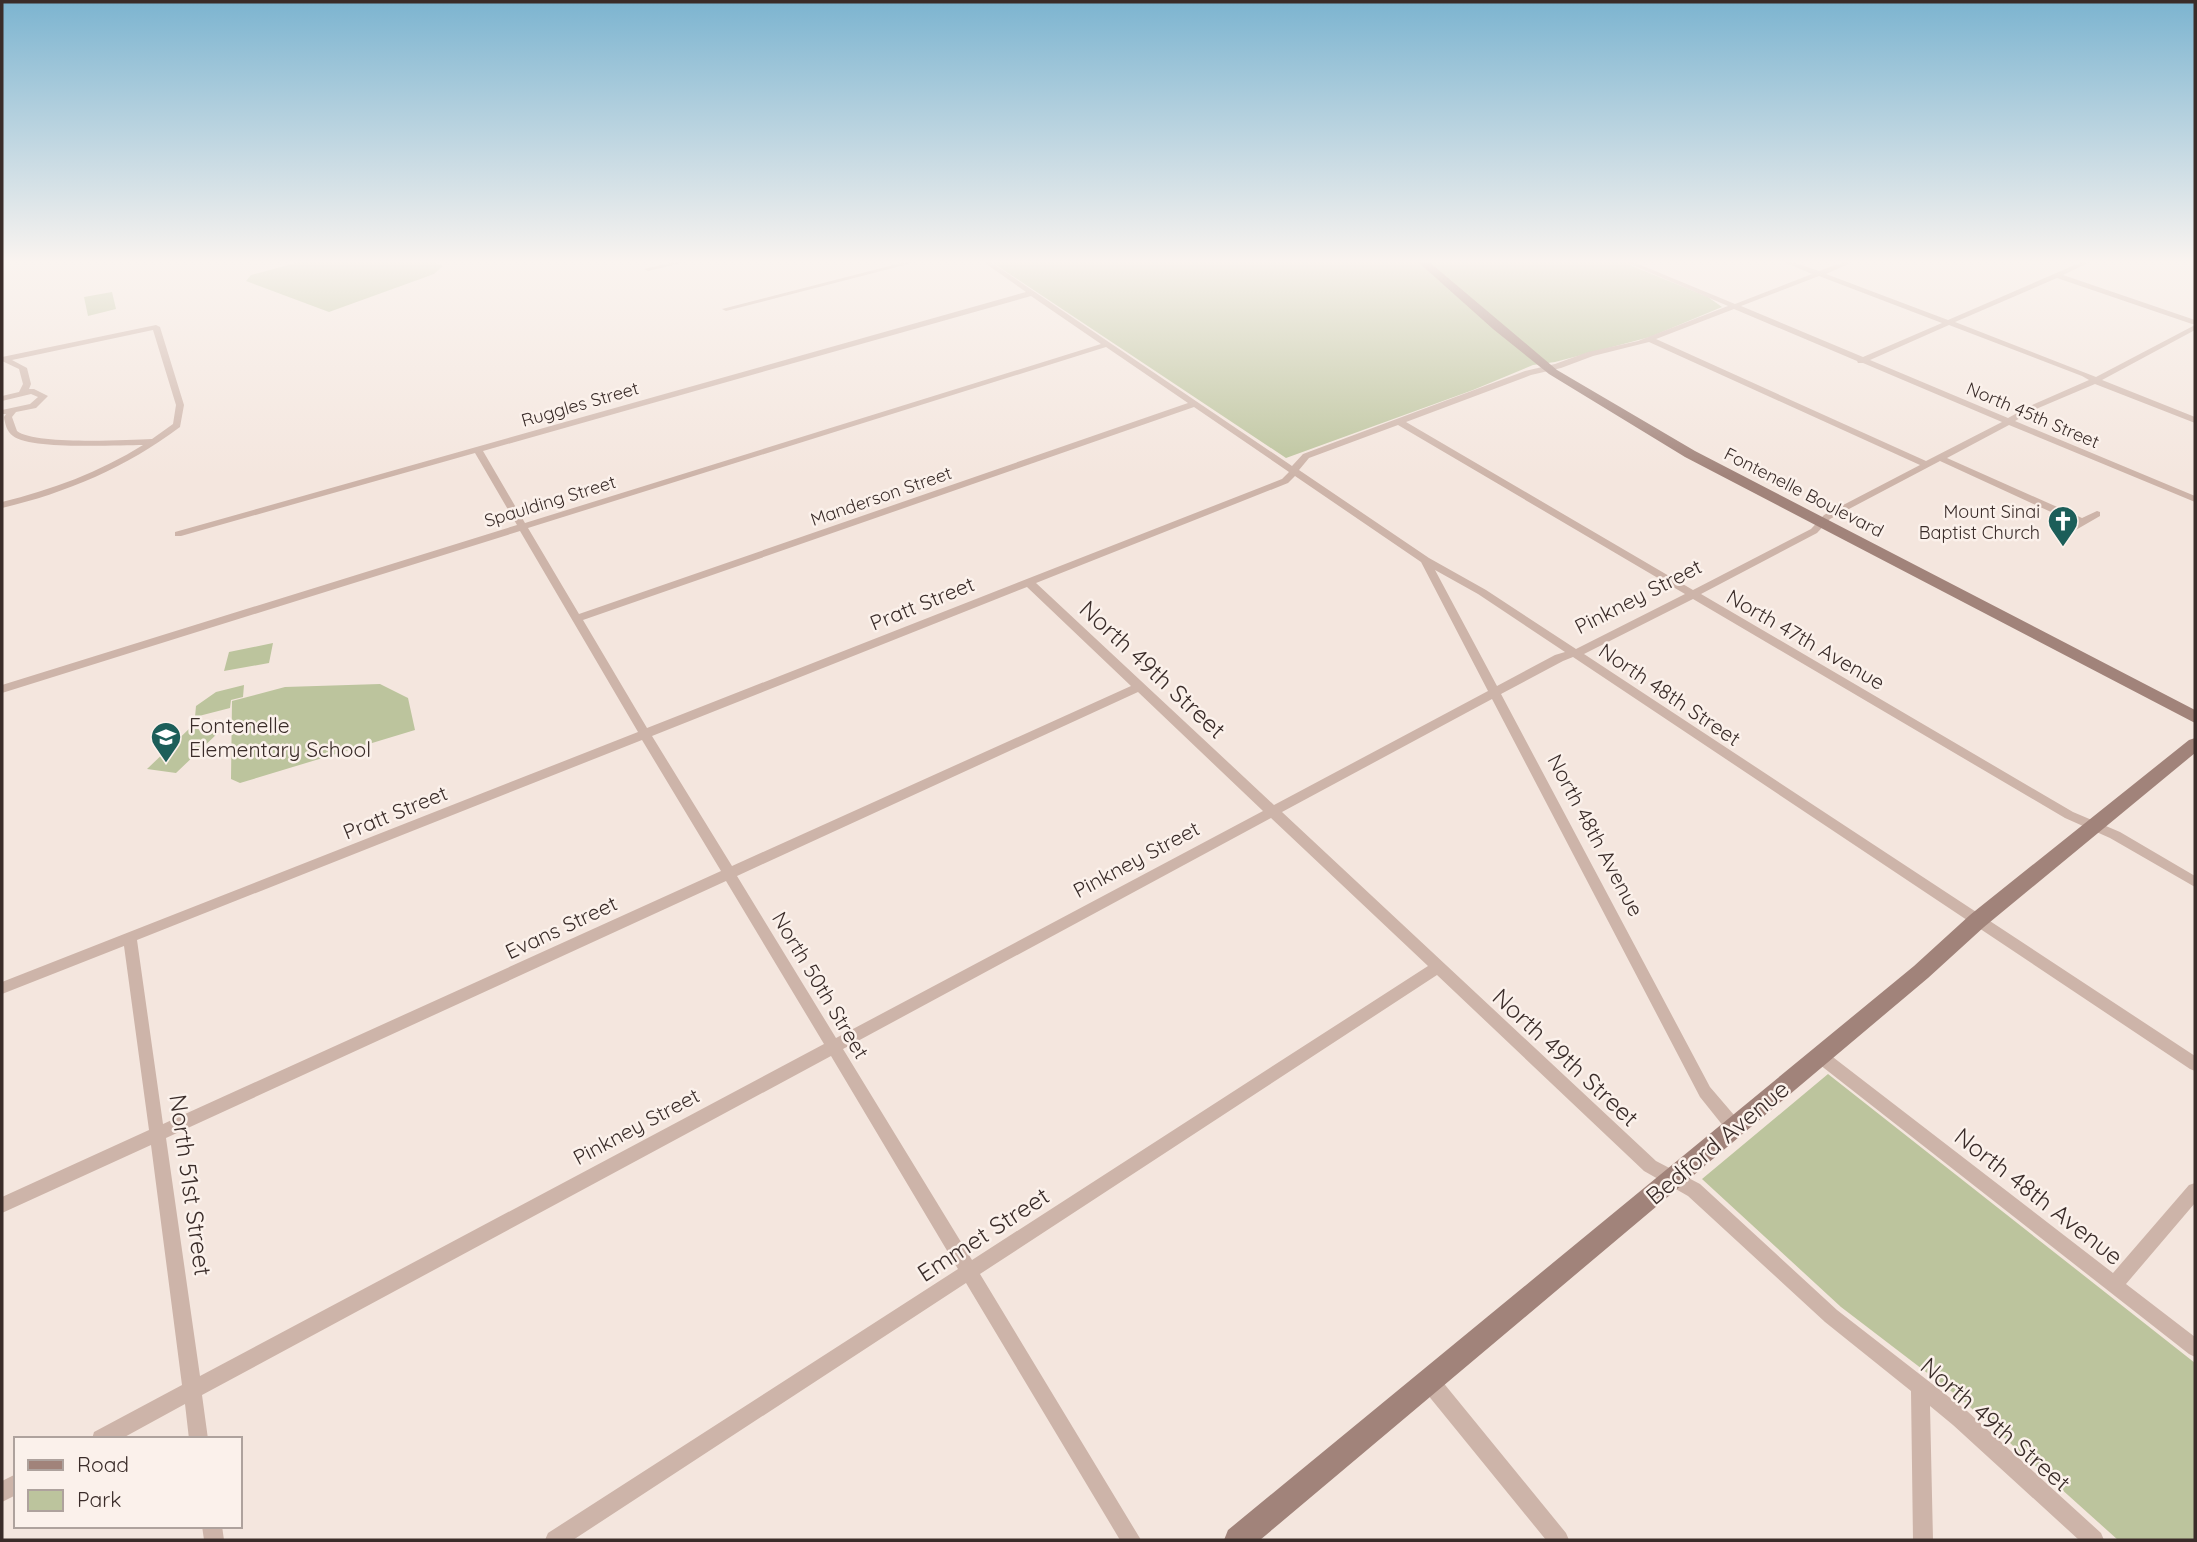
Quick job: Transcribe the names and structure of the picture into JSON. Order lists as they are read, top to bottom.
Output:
{
  "streets": {
    "main road": ["Fontenelle Boulevard", "Bedford Avenue"],
    "street": [
      "Ruggles Street",
      "North 45th Street",
      "Manderson Street",
      "Spaulding Street",
      "Pinkney Street",
      "Pratt Street",
      "North 47th Avenue",
      "North 49th Street",
      "North 48th Street",
      "North 48th Avenue",
      "Evans Street",
      "North 50th Street",
      "North 51st Street",
      "Emmet Street"
    ]
  },
  "crossings": [
    ["Ruggles Street", "North 50th Street"],
    ["North 45th Street", "Pinkney Street"],
    ["Fontenelle Boulevard", "Pinkney Street"],
    ["Fontenelle Boulevard", "Pratt Street"],
    ["Manderson Street", "North 48th Street"],
    ["Manderson Street", "North 50th Street"],
    ["Spaulding Street", "North 48th Street"],
    ["Spaulding Street", "North 50th Street"],
    ["Pinkney Street", "North 47th Avenue"],
    ["Pinkney Street", "North 49th Street"],
    ["Pinkney Street", "North 48th Street"],
    ["Pinkney Street", "North 48th Avenue"],
    ["Pinkney Street", "North 50th Street"],
    ["Pinkney Street", "North 51st Street"],
    ["Pratt Street", "North 47th Avenue"],
    ["Pratt Street", "North 49th Street"],
    ["Pratt Street", "North 48th Street"],
    ["Pratt Street", "North 50th Street"],
    ["Pratt Street", "North 51st Street"],
    ["North 47th Avenue", "Bedford Avenue"],
    ["North 49th Street", "Evans Street"],
    ["North 49th Street", "Bedford Avenue"],
    ["North 49th Street", "Emmet Street"],
    ["North 48th Street", "North 48th Avenue"],
    ["North 48th Street", "Bedford Avenue"],
    ["North 48th Avenue", "Bedford Avenue"],
    ["Evans Street", "North 50th Street"],
    ["Evans Street", "North 51st Street"],
    ["North 50th Street", "Emmet Street"]
  ],
  "places": {
    "church": ["Mount Sinai Baptist Church"],
    "school or university": ["Fontenelle Elementary School"]
  },
  "legend": ["Road", "Park"]
}
